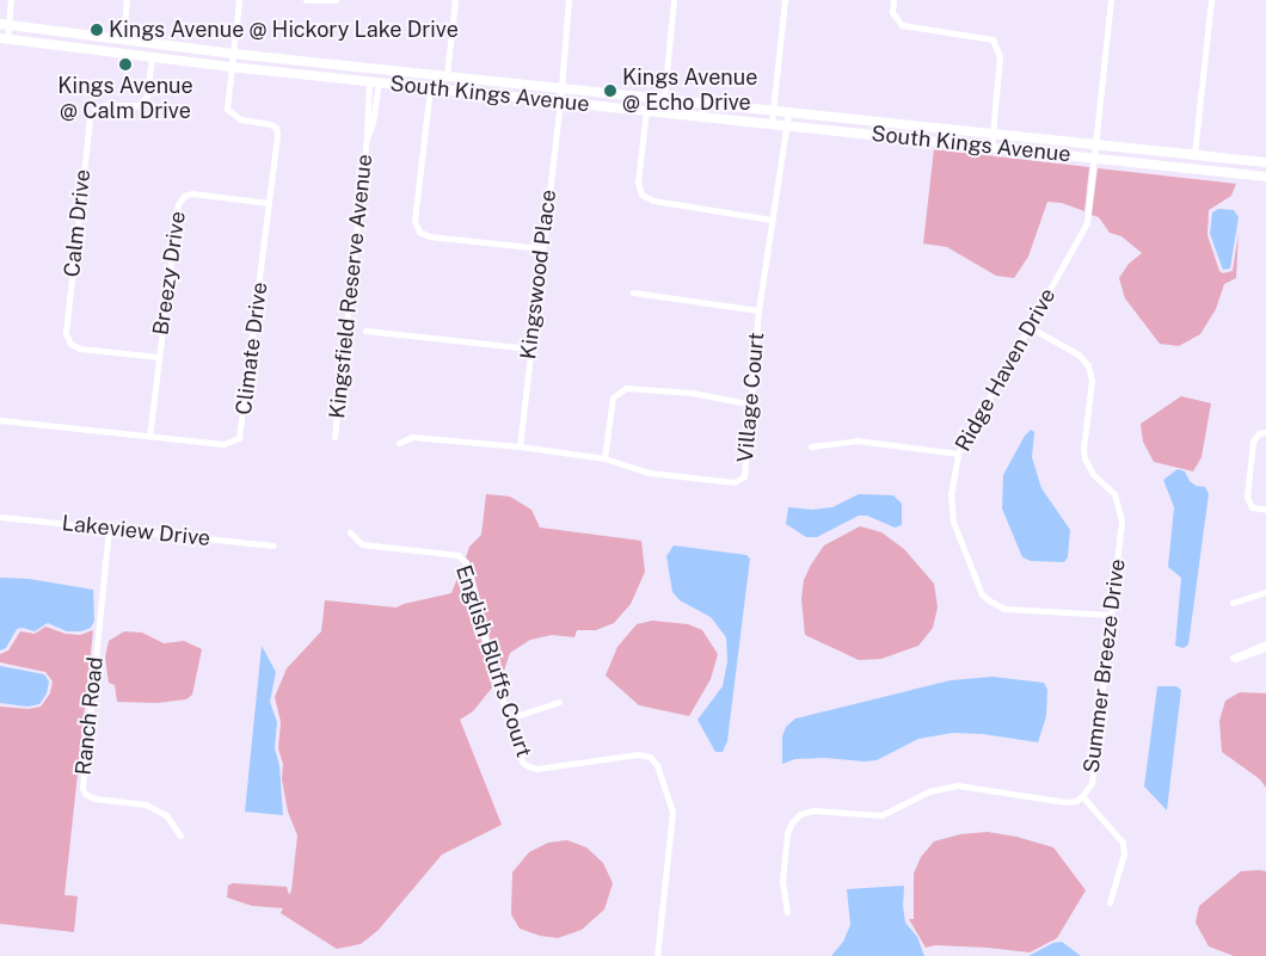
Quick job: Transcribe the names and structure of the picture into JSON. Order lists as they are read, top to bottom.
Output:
{
  "streets": {
    "main road": ["South Kings Avenue"],
    "street": [
      "Calm Drive",
      "Breezy Drive",
      "Kingswood Place",
      "Kingsfield Reserve Avenue",
      "Climate Drive",
      "Ridge Haven Drive",
      "Village Court",
      "Lakeview Drive",
      "English Bluffs Court",
      "Summer Breeze Drive",
      "Ranch Road"
    ]
  },
  "crossings": [
    ["South Kings Avenue", "Calm Drive"],
    ["South Kings Avenue", "Kingswood Place"],
    ["South Kings Avenue", "Kingsfield Reserve Avenue"],
    ["South Kings Avenue", "Climate Drive"],
    ["South Kings Avenue", "Ridge Haven Drive"],
    ["South Kings Avenue", "Village Court"],
    ["Calm Drive", "Breezy Drive"],
    ["Breezy Drive", "Climate Drive"],
    ["Kingswood Place", "Village Court"],
    ["Ridge Haven Drive", "Summer Breeze Drive"],
    ["Lakeview Drive", "Ranch Road"]
  ],
  "places": ["Kings Avenue @ Hickory Lake Drive", "Kings Avenue @ Calm Drive", "Kings Avenue @ Echo Drive"]
}
